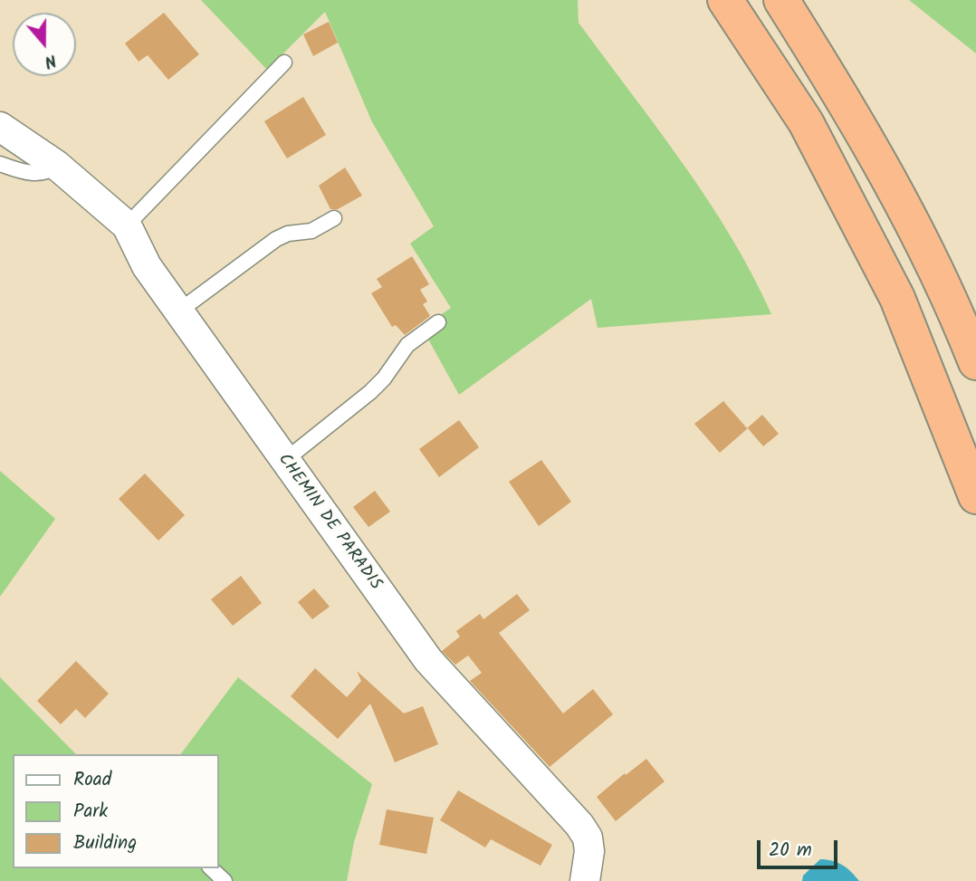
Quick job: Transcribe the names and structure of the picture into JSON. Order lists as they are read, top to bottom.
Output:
{
  "streets": {
    "street": ["CHEMIN DE PARADIS"]
  },
  "legend": ["Road", "Park", "Building"],
  "scale_bar": "20 m",
  "north": "bottom"
}
